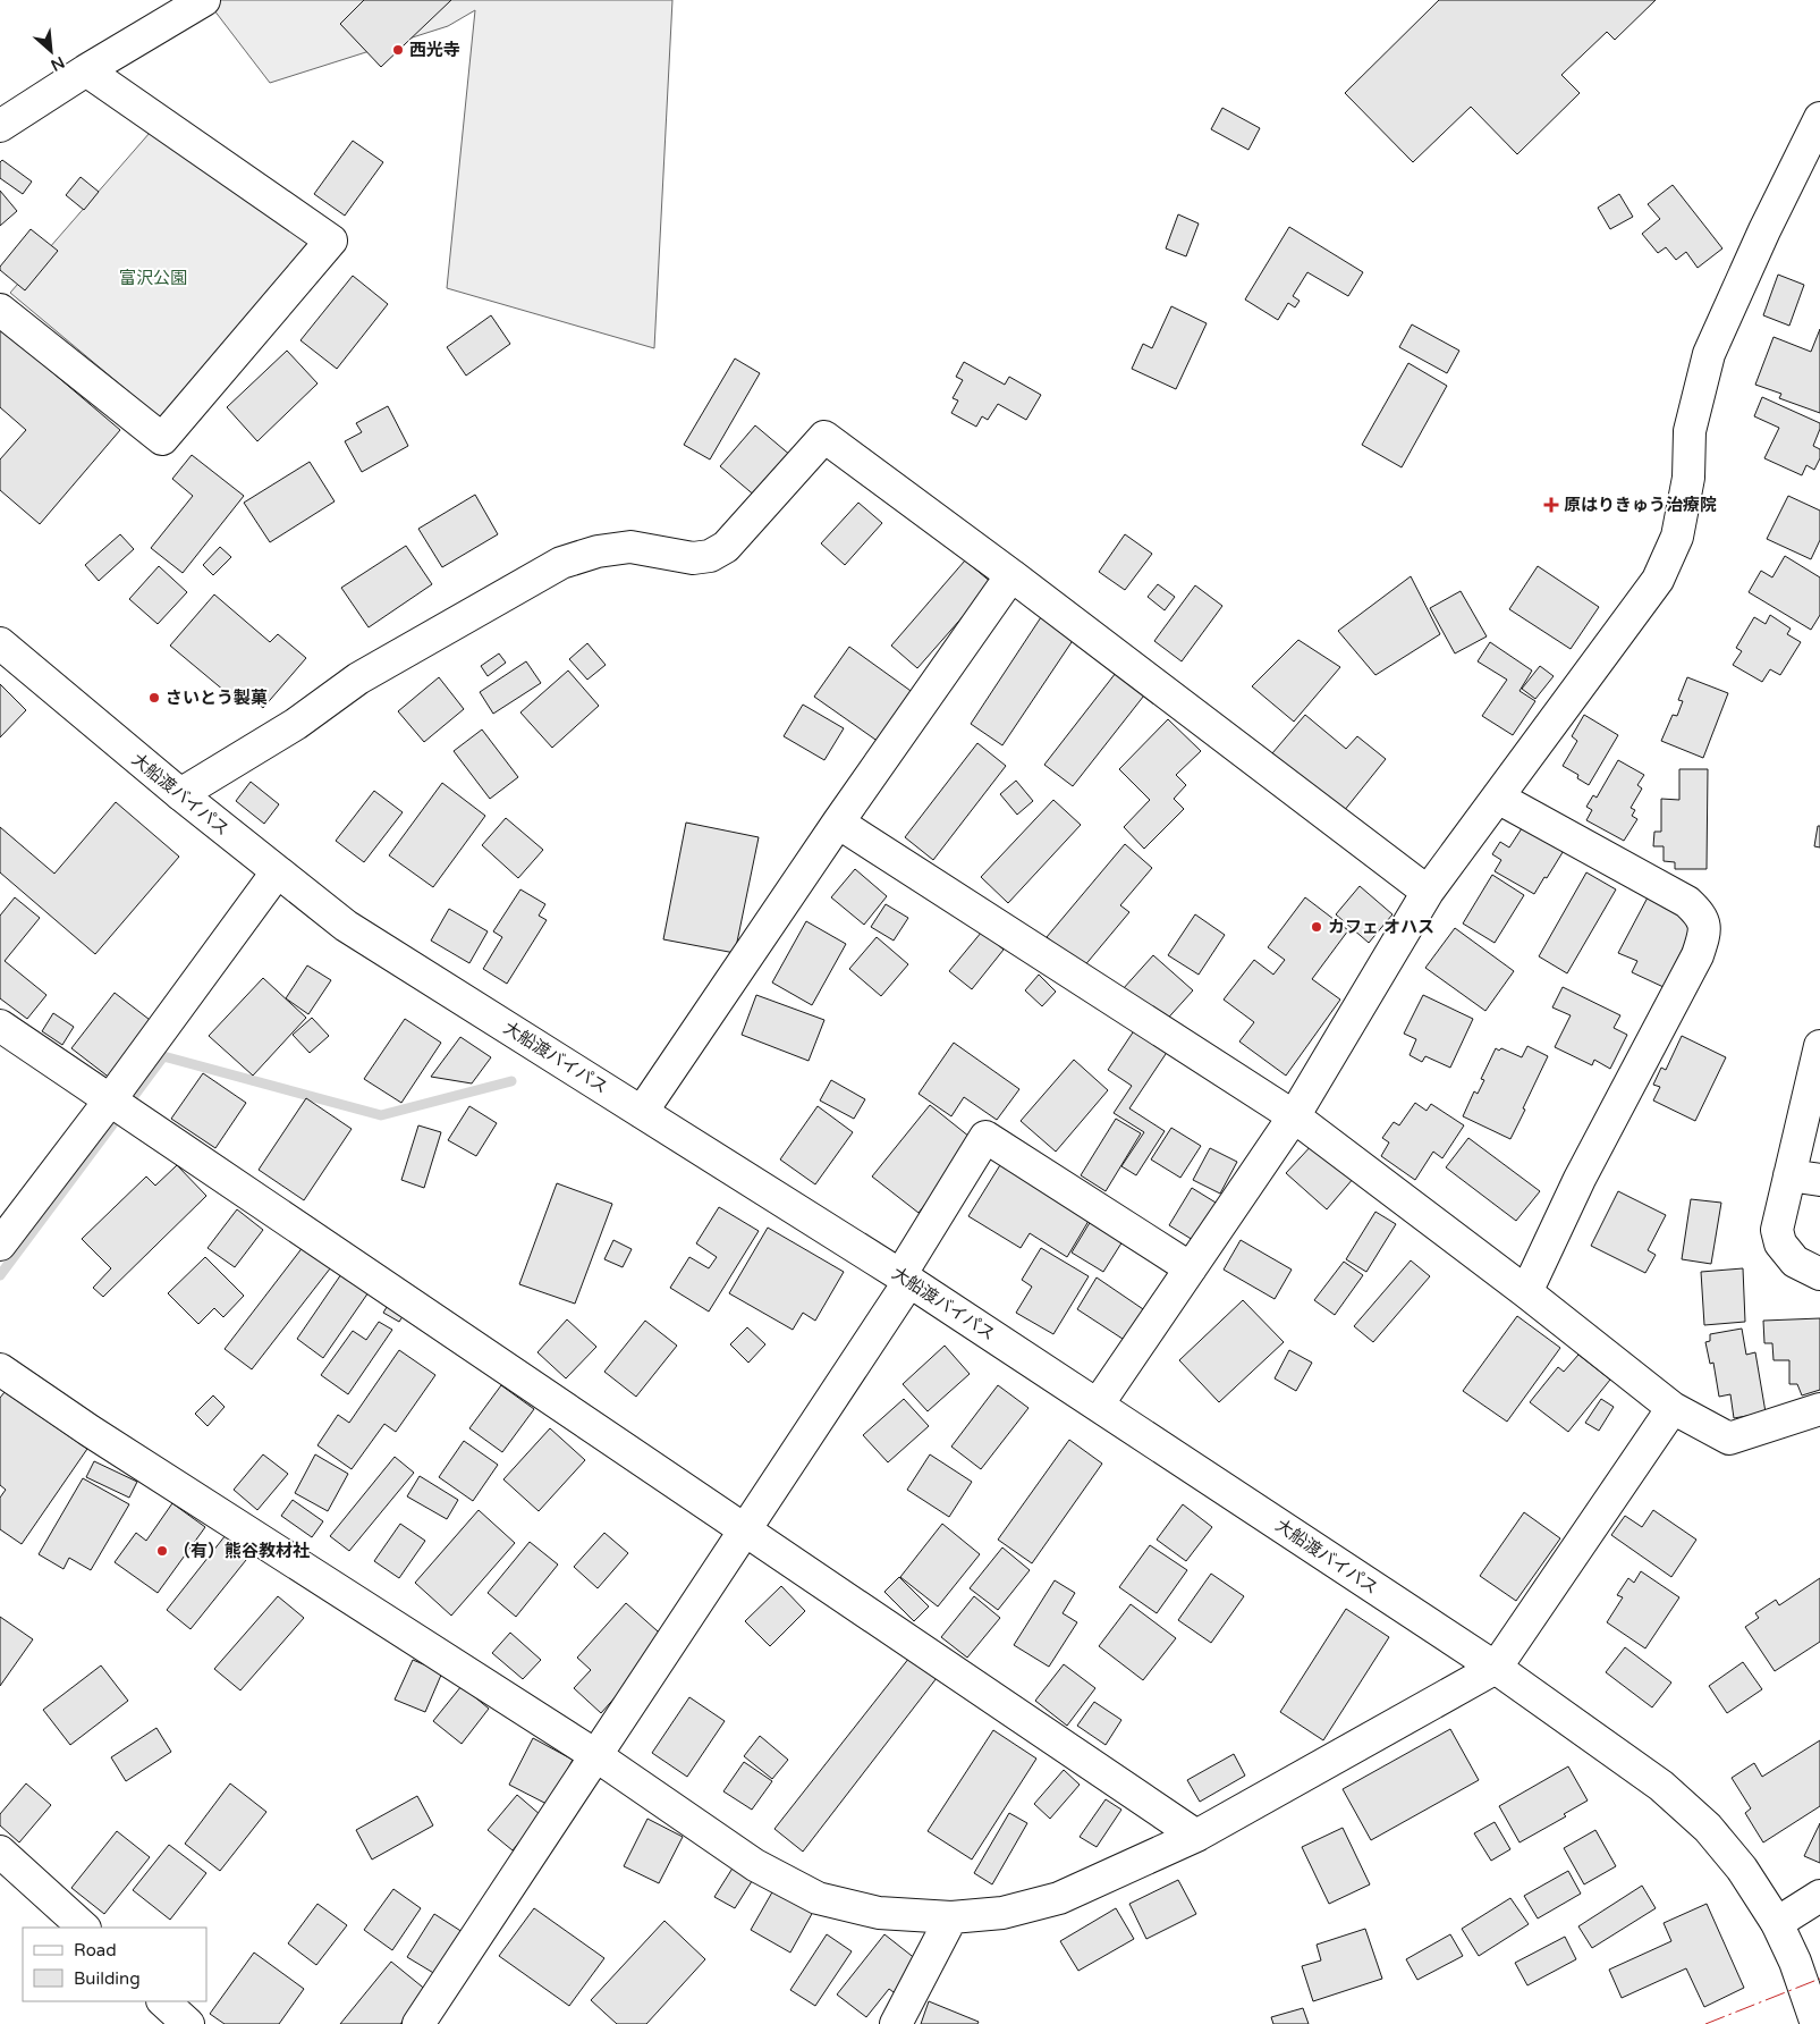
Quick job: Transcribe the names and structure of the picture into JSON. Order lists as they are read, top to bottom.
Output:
{
  "streets": {
    "main road": ["大船渡バイパス"]
  },
  "parks": ["富沢公園"],
  "places": {
    "other": [
      "西光寺",
      "さいとう製菓",
      "カフェ オハス",
      "（有）熊谷教材社"
    ],
    "health": ["原はりきゅう治療院"]
  },
  "legend": ["Road", "Building"],
  "north": "bottom right"
}
